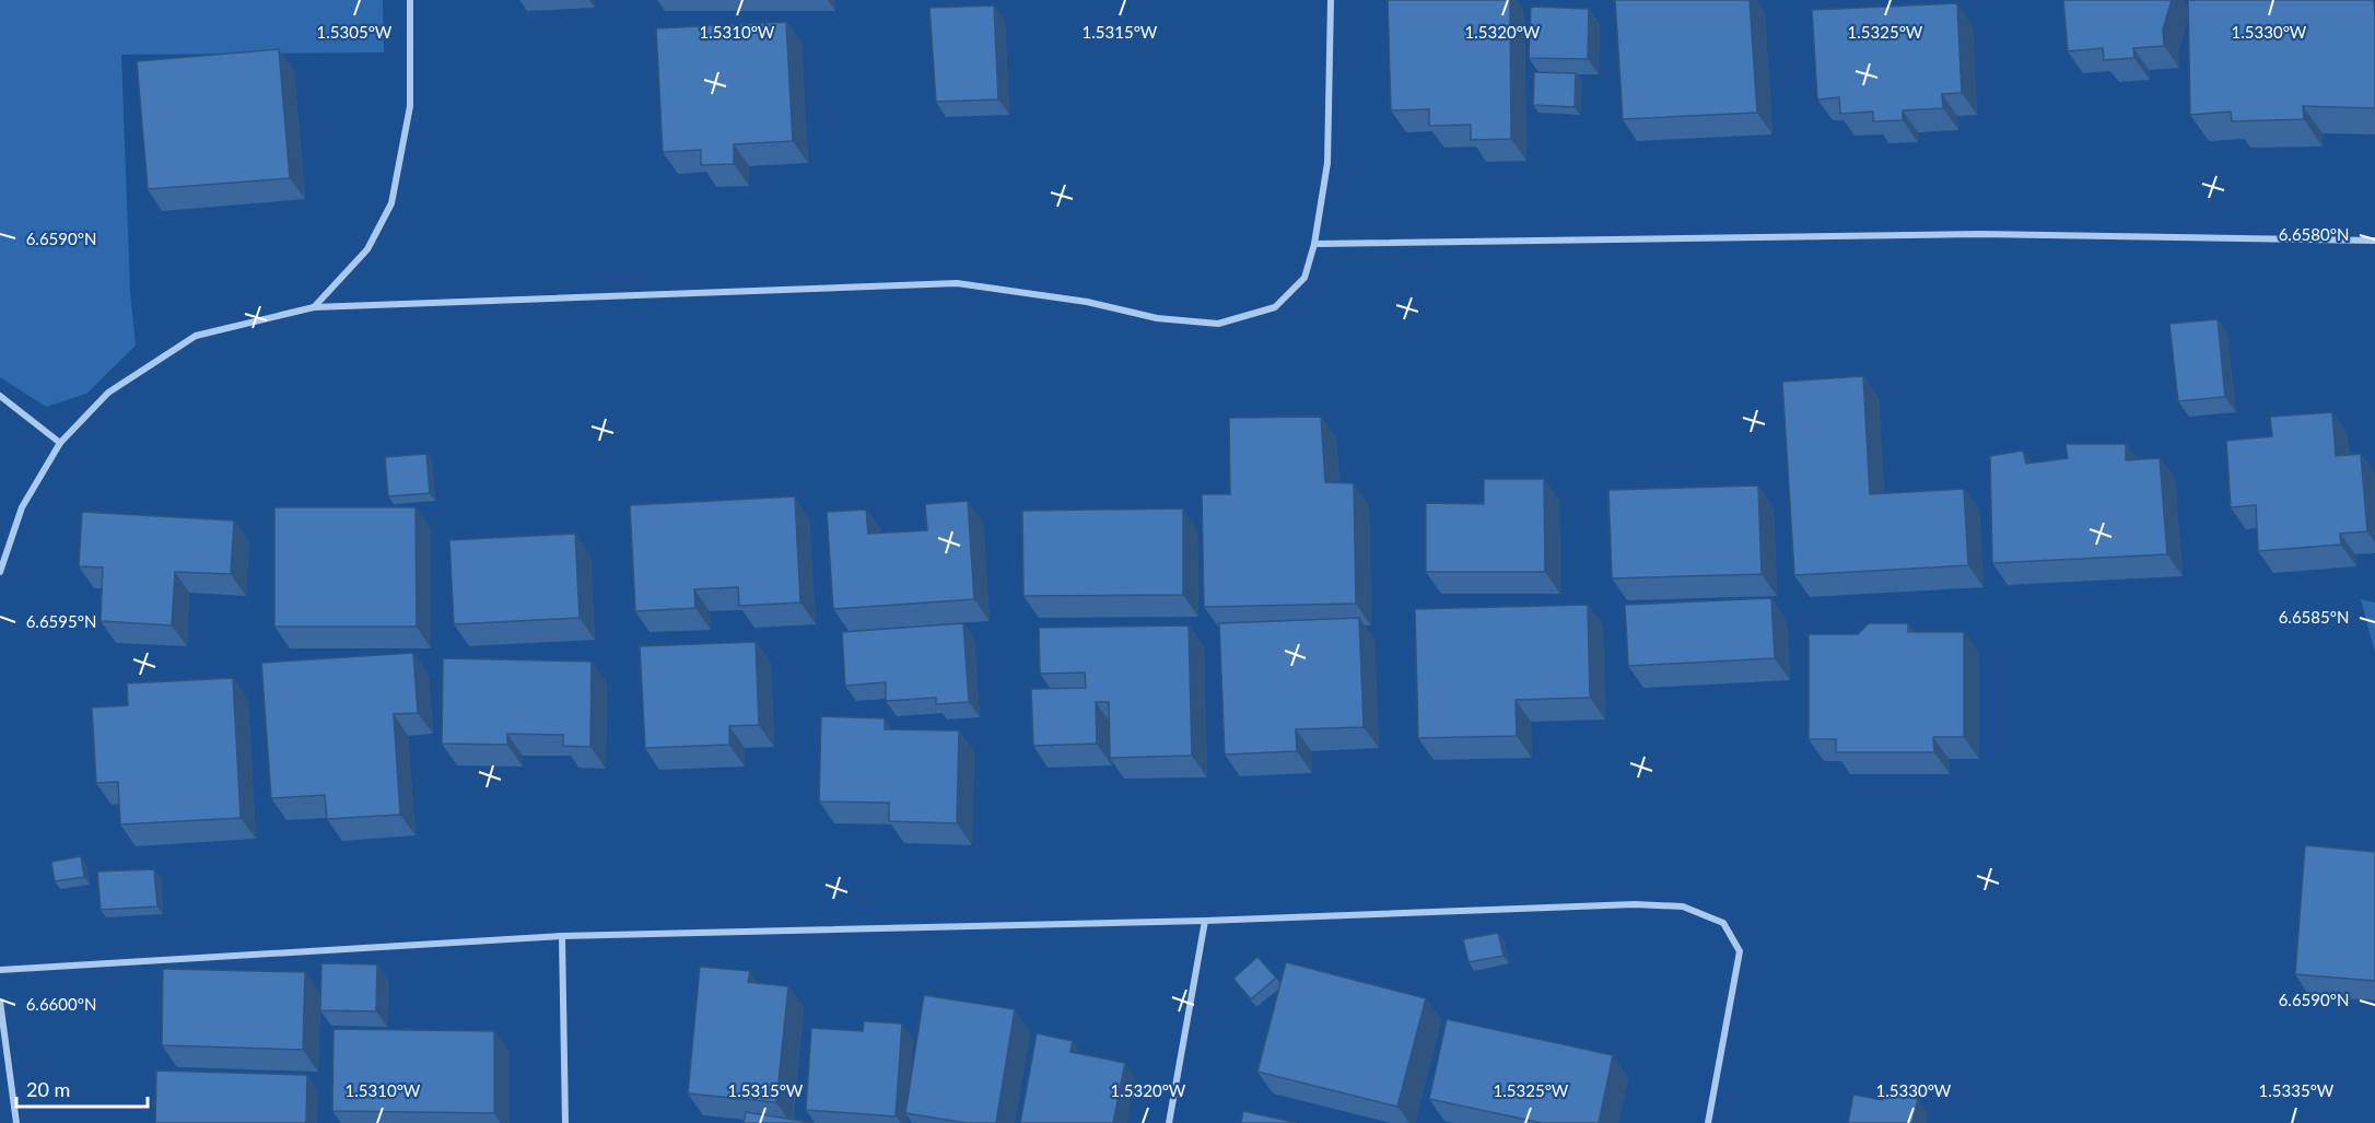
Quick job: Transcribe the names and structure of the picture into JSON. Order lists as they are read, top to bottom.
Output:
{
  "scale_bar": "20 m",
  "coordinates": [
    "1.5305°W",
    "1.5310°W",
    "1.5315°W",
    "1.5320°W",
    "1.5325°W",
    "1.5330°W",
    "6.6580°N",
    "6.6590°N",
    "6.6585°N",
    "6.6595°N",
    "6.6600°N",
    "1.5335°W"
  ]
}
